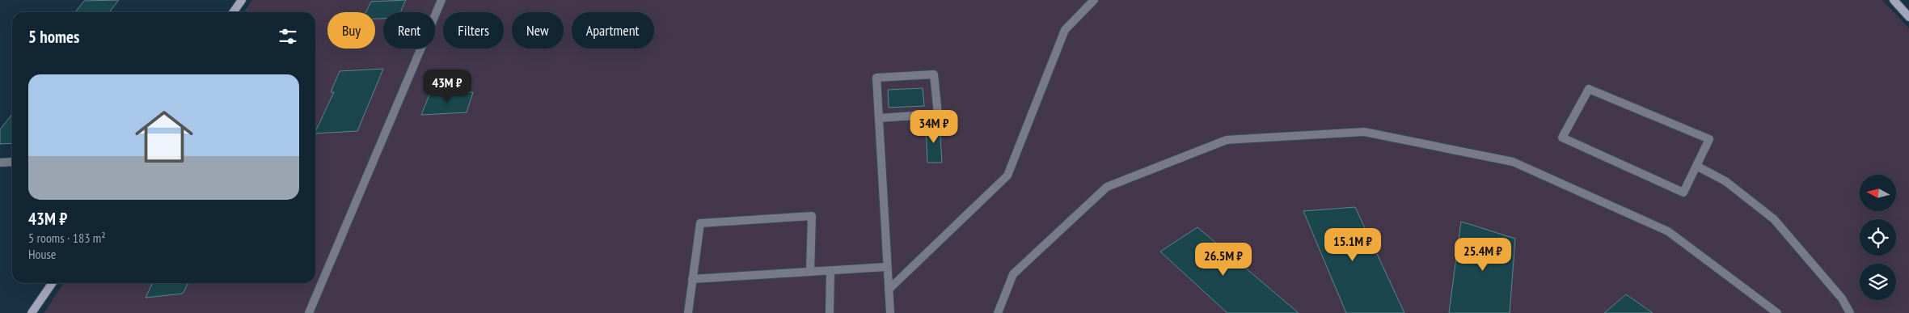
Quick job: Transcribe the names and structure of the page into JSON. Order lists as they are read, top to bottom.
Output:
{
  "north": "left",
  "page": {
    "chip": [
      "Buy",
      "Rent",
      "Filters",
      "New",
      "Apartment"
    ],
    "heading": "5 homes",
    "list": [
      {
        "name": "43M ₽",
        "note": "5 rooms · 183 m² · House"
      }
    ],
    "price": [
      "43M ₽",
      "34M ₽",
      "15.1M ₽",
      "25.4M ₽",
      "26.5M ₽"
    ]
  }
}
